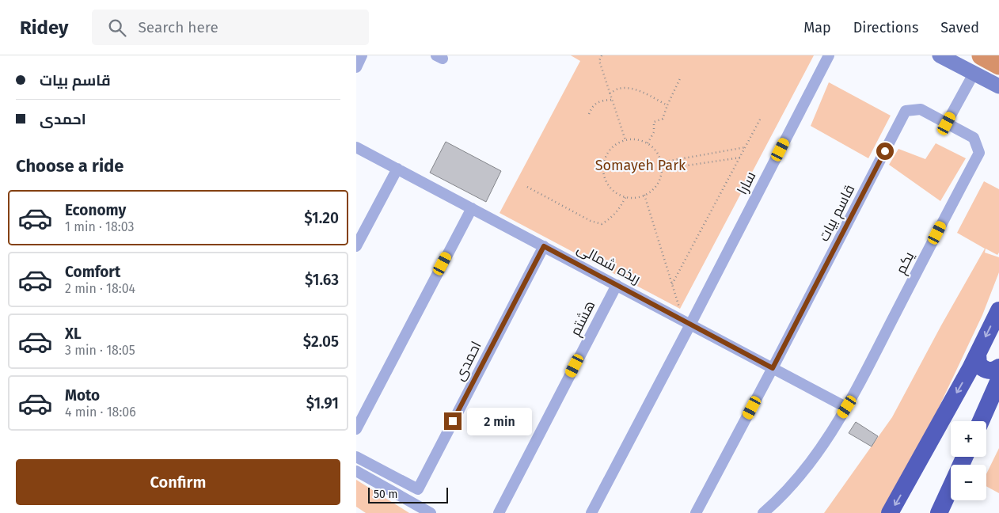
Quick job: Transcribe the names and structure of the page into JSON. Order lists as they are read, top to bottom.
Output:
{
  "streets": {
    "street": [
      "سارا",
      "قاسم بیات",
      "یکم",
      "ربذه شمالی",
      "هشتم",
      "احمدی"
    ]
  },
  "crossings": [
    ["سارا", "ربذه شمالی"],
    ["قاسم بیات", "یکم"],
    ["قاسم بیات", "ربذه شمالی"],
    ["یکم", "ربذه شمالی"],
    ["ربذه شمالی", "هشتم"],
    ["ربذه شمالی", "احمدی"]
  ],
  "parks": ["Somayeh Park"],
  "scale_bar": "50 m",
  "page": {
    "header": "Ridey",
    "search": "Search here",
    "nav": ["Map", "Directions", "Saved"],
    "banner": ["قاسم بیات", "احمدی"],
    "heading": "Choose a ride",
    "list": [
      {
        "name": "Economy",
        "note": "1 min · 18:03",
        "value": "$1.20"
      },
      {
        "name": "Comfort",
        "note": "2 min · 18:04",
        "value": "$1.63"
      },
      {
        "name": "XL",
        "note": "3 min · 18:05",
        "value": "$2.05"
      },
      {
        "name": "Moto",
        "note": "4 min · 18:06",
        "value": "$1.91"
      }
    ],
    "bubble": "2 min",
    "map_buttons": ["+", "−"],
    "buttons": "Confirm",
    "scale": "50 m"
  }
}
